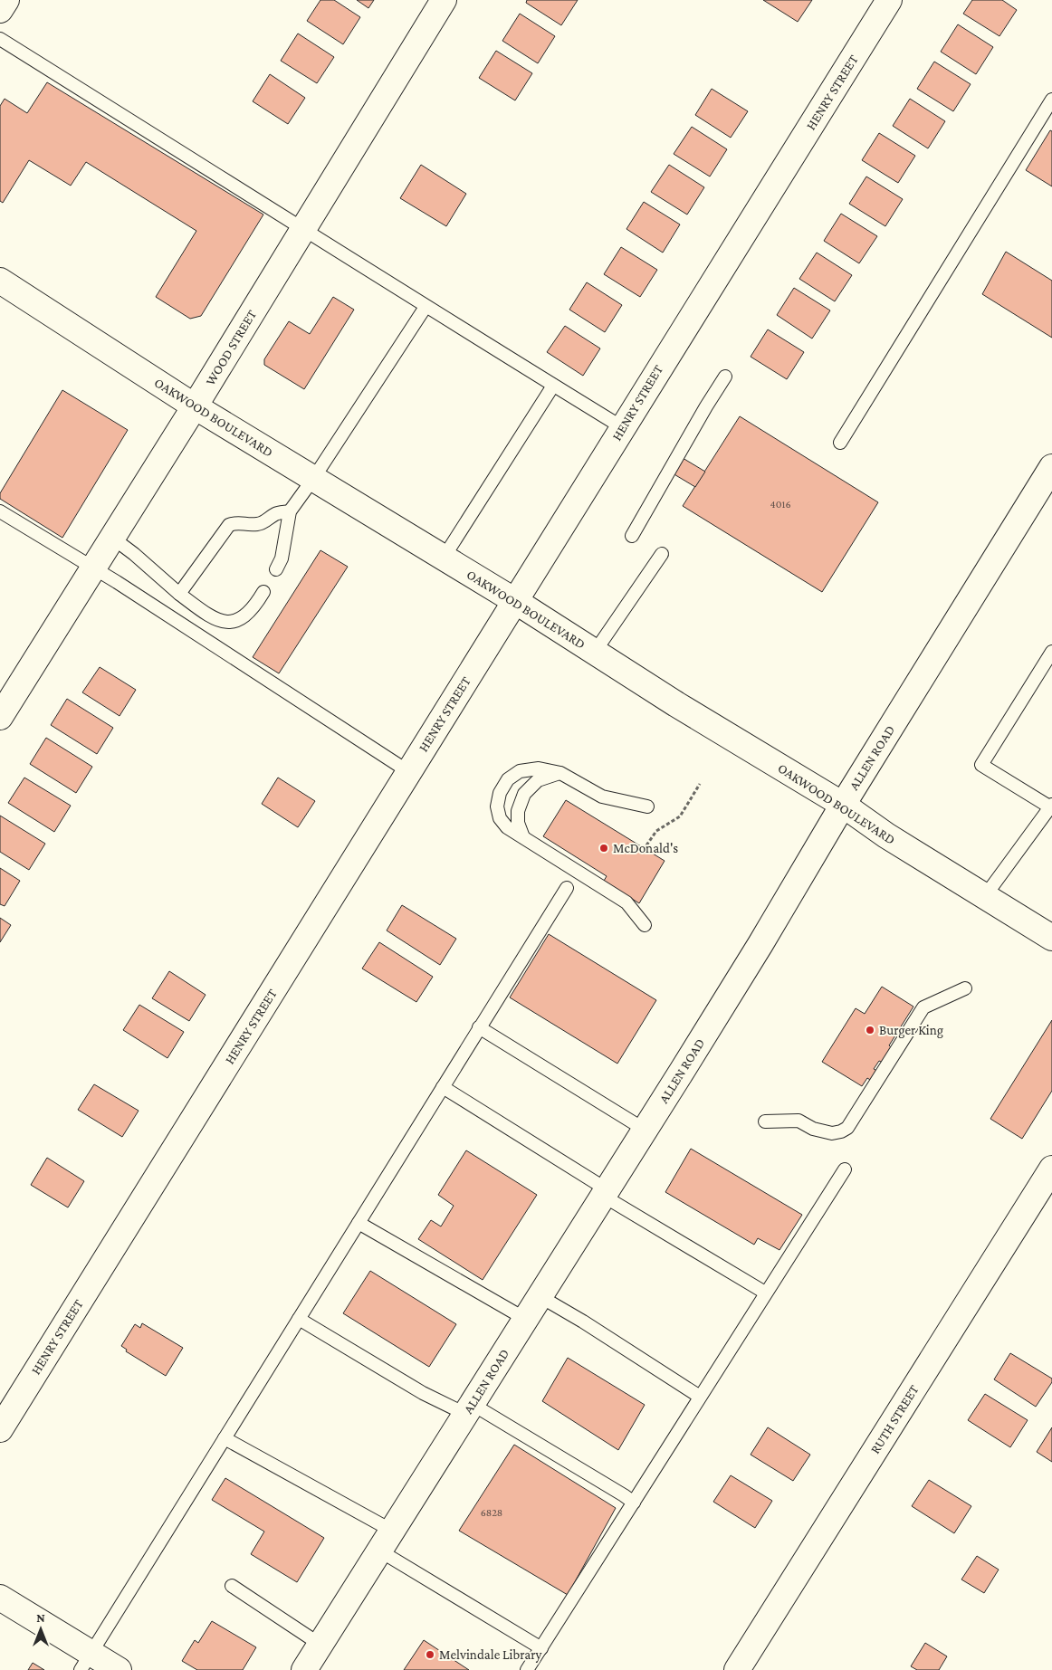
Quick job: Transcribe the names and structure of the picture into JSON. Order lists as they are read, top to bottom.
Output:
{
  "streets": {
    "street": [
      "HENRY STREET",
      "WOOD STREET",
      "OAKWOOD BOULEVARD",
      "ALLEN ROAD",
      "RUTH STREET"
    ]
  },
  "crossings": [
    ["HENRY STREET", "OAKWOOD BOULEVARD"],
    ["WOOD STREET", "OAKWOOD BOULEVARD"],
    ["OAKWOOD BOULEVARD", "ALLEN ROAD"]
  ],
  "places": ["McDonald's", "Burger King", "Melvindale Library"],
  "house_numbers": ["4016", "6828"],
  "north": "top"
}
